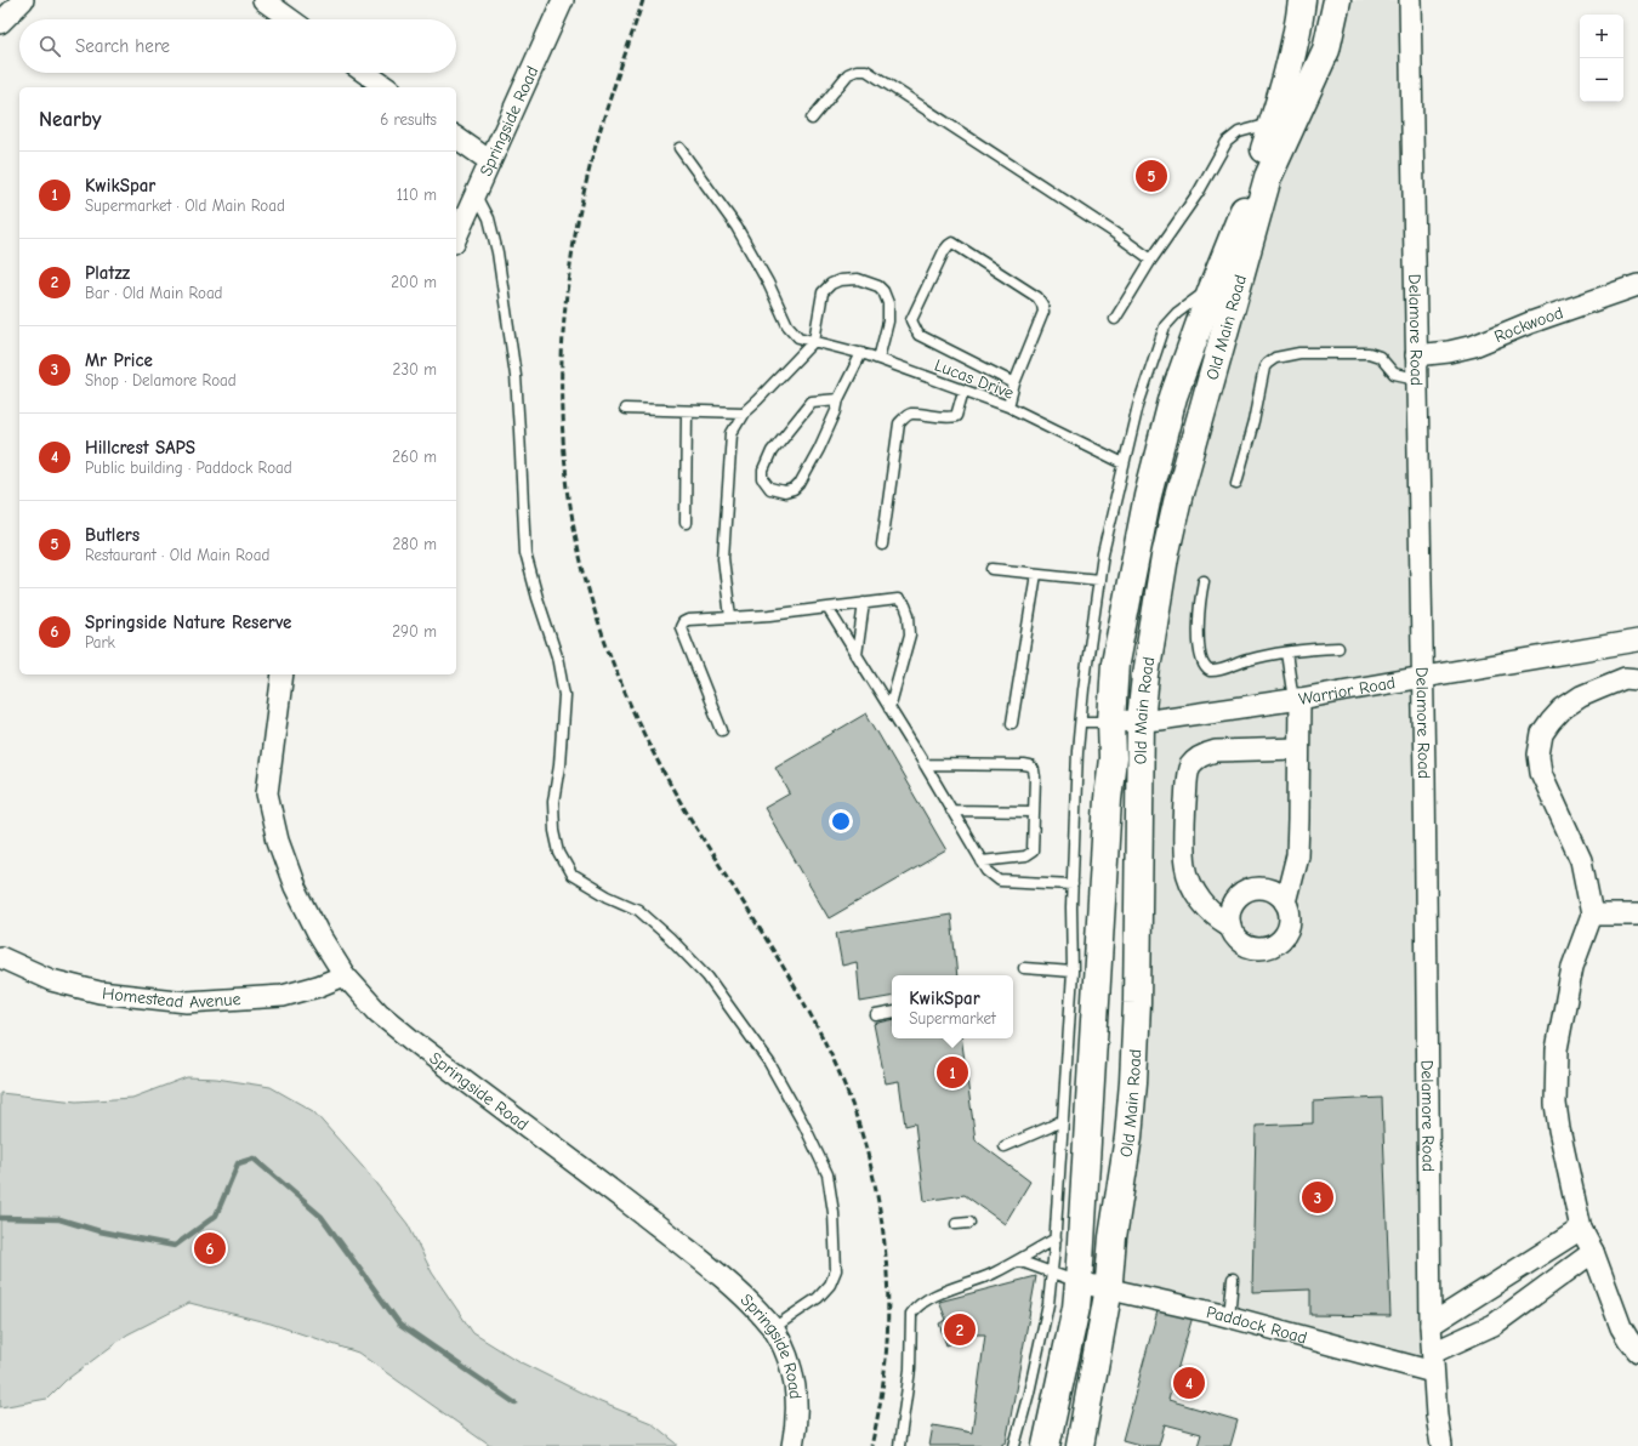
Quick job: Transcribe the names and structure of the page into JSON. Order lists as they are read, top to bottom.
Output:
{
  "streets": {
    "main road": ["Old Main Road"],
    "street": [
      "Springside Road",
      "Rockwood",
      "Delamore Road",
      "Warrior Road",
      "Homestead Avenue",
      "Paddock Road"
    ],
    "lane": ["Lucas Drive"]
  },
  "crossings": [
    ["Springside Road", "Homestead Avenue"],
    ["Rockwood", "Delamore Road"],
    ["Old Main Road", "Warrior Road"],
    ["Old Main Road", "Paddock Road"],
    ["Delamore Road", "Warrior Road"],
    ["Delamore Road", "Paddock Road"]
  ],
  "page": {
    "map_buttons": ["+", "−"],
    "search": "Search here",
    "heading": ["Nearby", "6 results"],
    "list": [
      {
        "mark": "1",
        "name": "KwikSpar",
        "note": "Supermarket · Old Main Road",
        "value": "110 m"
      },
      {
        "mark": "2",
        "name": "Platzz",
        "note": "Bar · Old Main Road",
        "value": "200 m"
      },
      {
        "mark": "3",
        "name": "Mr Price",
        "note": "Shop · Delamore Road",
        "value": "230 m"
      },
      {
        "mark": "4",
        "name": "Hillcrest SAPS",
        "note": "Public building · Paddock Road",
        "value": "260 m"
      },
      {
        "mark": "5",
        "name": "Butlers",
        "note": "Restaurant · Old Main Road",
        "value": "280 m"
      },
      {
        "mark": "6",
        "name": "Springside Nature Reserve",
        "note": "Park",
        "value": "290 m"
      }
    ],
    "pins": [
      "5",
      "1",
      "3",
      "6",
      "2",
      "4"
    ],
    "popup": ["KwikSpar", "Supermarket"]
  }
}
